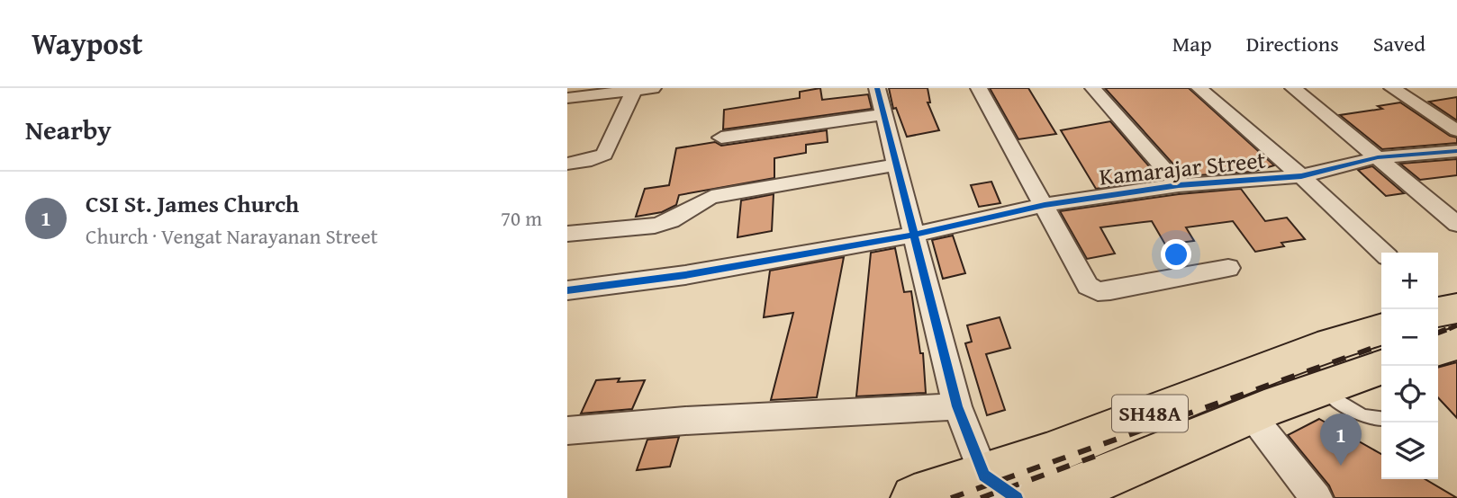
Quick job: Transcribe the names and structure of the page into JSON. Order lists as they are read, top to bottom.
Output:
{
  "streets": {
    "main road": ["SH48A"],
    "street": ["Kamarajar Street"]
  },
  "page": {
    "header": "Waypost",
    "nav": ["Map", "Directions", "Saved"],
    "heading": "Nearby",
    "list": [
      {
        "mark": "1",
        "name": "CSI St. James Church",
        "note": "Church · Vengat Narayanan Street",
        "value": "70 m"
      }
    ],
    "map_buttons": ["+", "−"],
    "pins": "1"
  }
}
